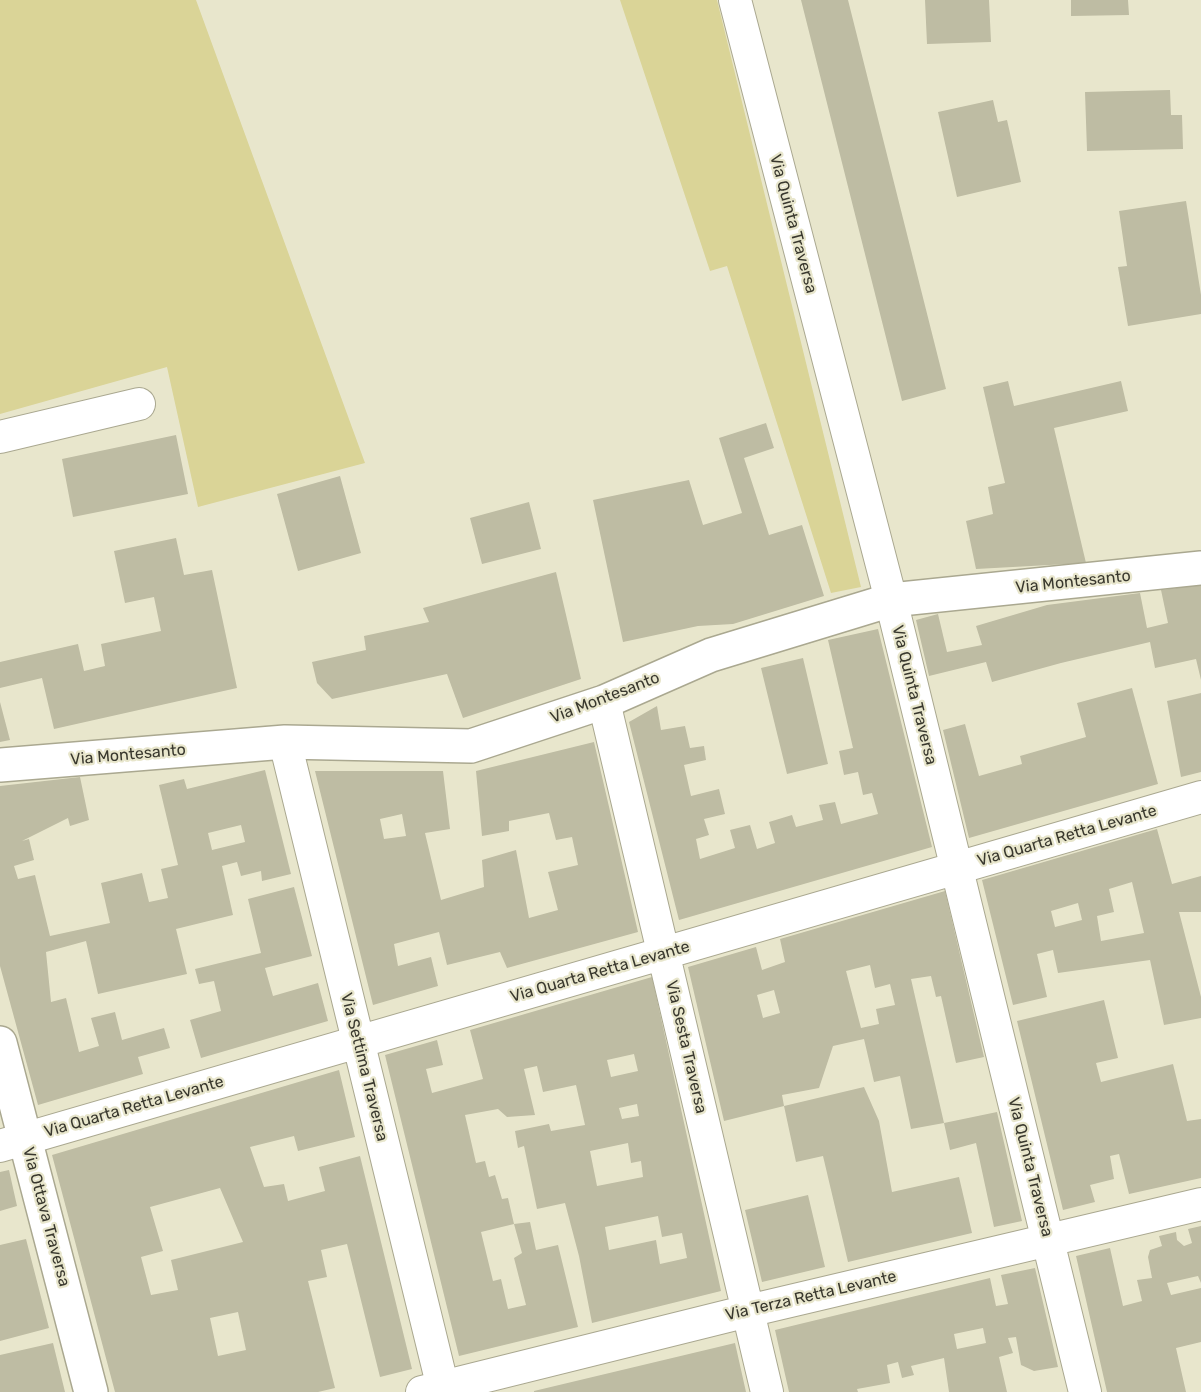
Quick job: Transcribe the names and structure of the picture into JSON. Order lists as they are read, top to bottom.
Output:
{
  "streets": {
    "street": [
      "Via Quinta Traversa",
      "Via Montesanto",
      "Via Quarta Retta Levante",
      "Via Sesta Traversa",
      "Via Settima Traversa",
      "Via Ottava Traversa",
      "Via Terza Retta Levante"
    ]
  },
  "crossings": [
    ["Via Quinta Traversa", "Via Montesanto"],
    ["Via Quinta Traversa", "Via Quarta Retta Levante"],
    ["Via Quinta Traversa", "Via Terza Retta Levante"],
    ["Via Montesanto", "Via Sesta Traversa"],
    ["Via Montesanto", "Via Settima Traversa"],
    ["Via Quarta Retta Levante", "Via Sesta Traversa"],
    ["Via Quarta Retta Levante", "Via Settima Traversa"],
    ["Via Quarta Retta Levante", "Via Ottava Traversa"],
    ["Via Sesta Traversa", "Via Terza Retta Levante"],
    ["Via Settima Traversa", "Via Terza Retta Levante"]
  ]
}
